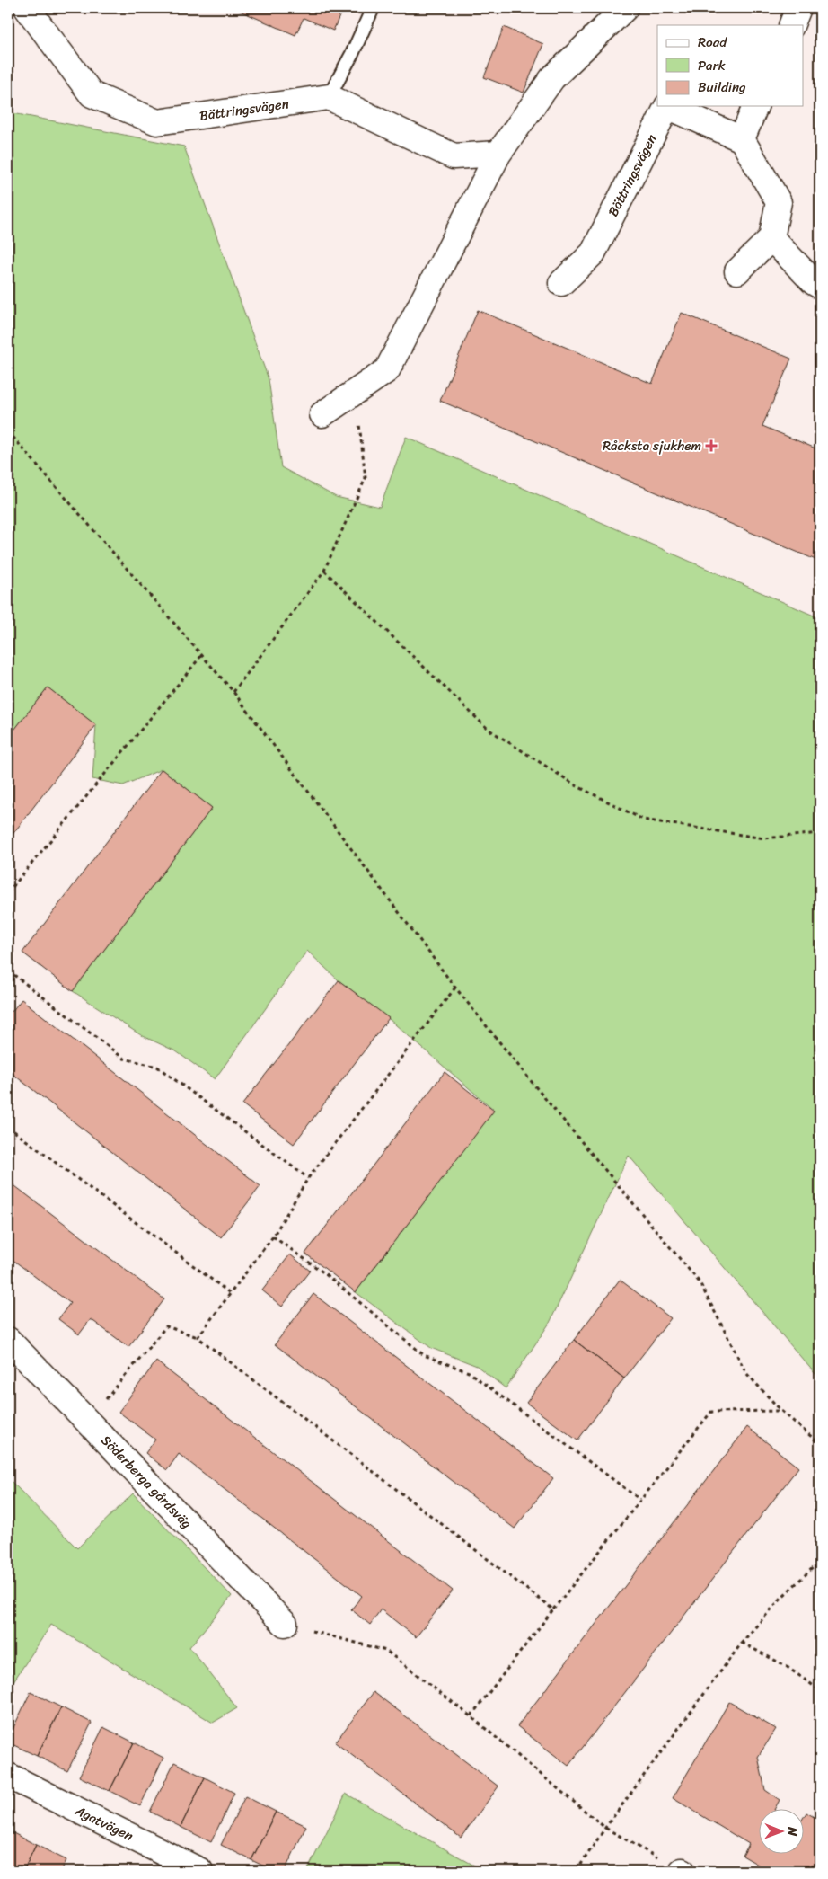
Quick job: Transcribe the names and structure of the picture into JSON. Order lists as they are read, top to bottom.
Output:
{
  "streets": {
    "street": ["Bättringsvägen", "Söderberga gårdsväg", "Agatvägen"]
  },
  "places": {
    "health": ["Råcksta sjukhem"]
  },
  "legend": ["Road", "Park", "Building"],
  "north": "right"
}
